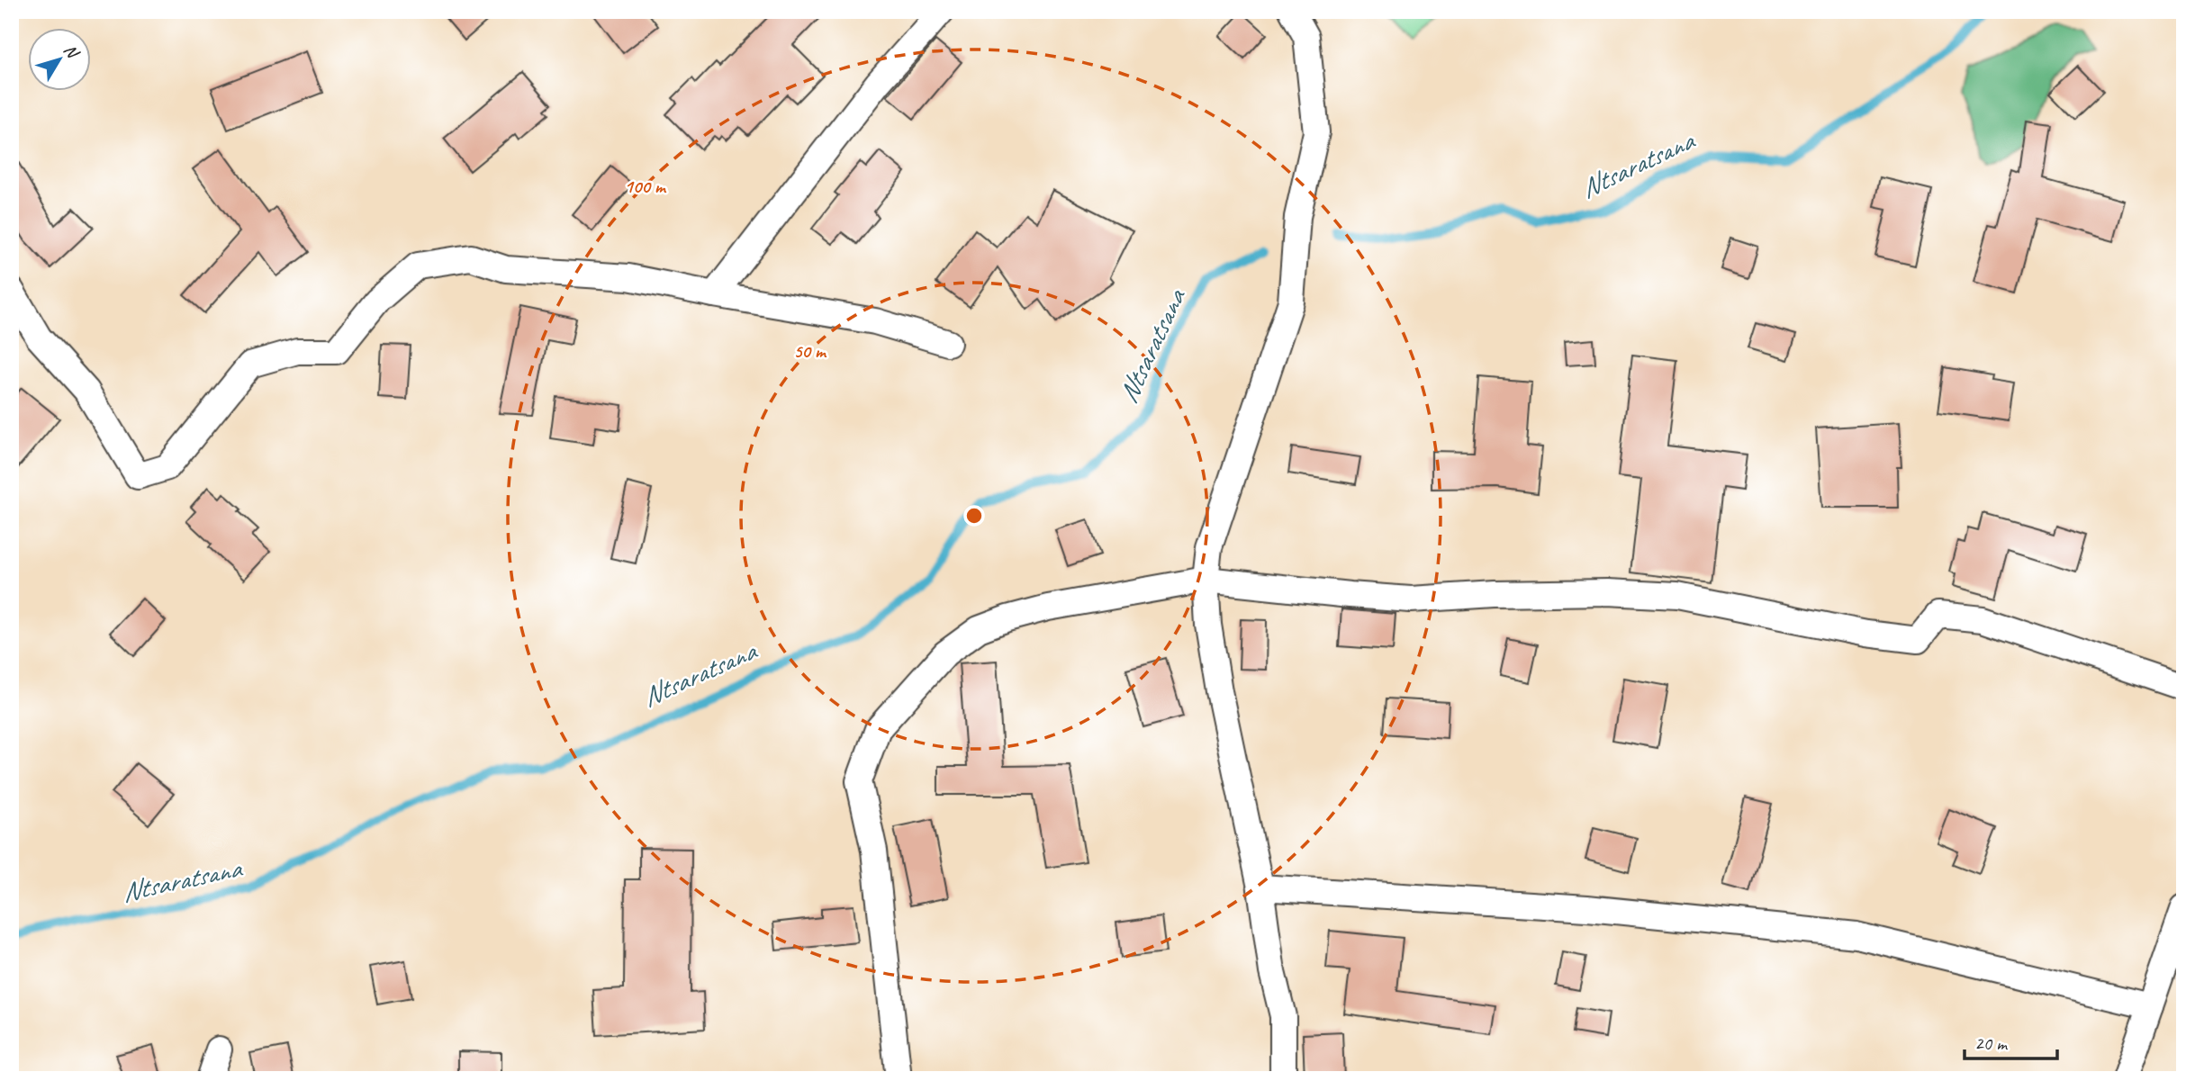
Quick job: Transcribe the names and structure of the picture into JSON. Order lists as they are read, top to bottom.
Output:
{
  "water": ["Ntsaratsana"],
  "scale_bar": "20 m",
  "north": "top right",
  "rings": ["100 m", "50 m"]
}
